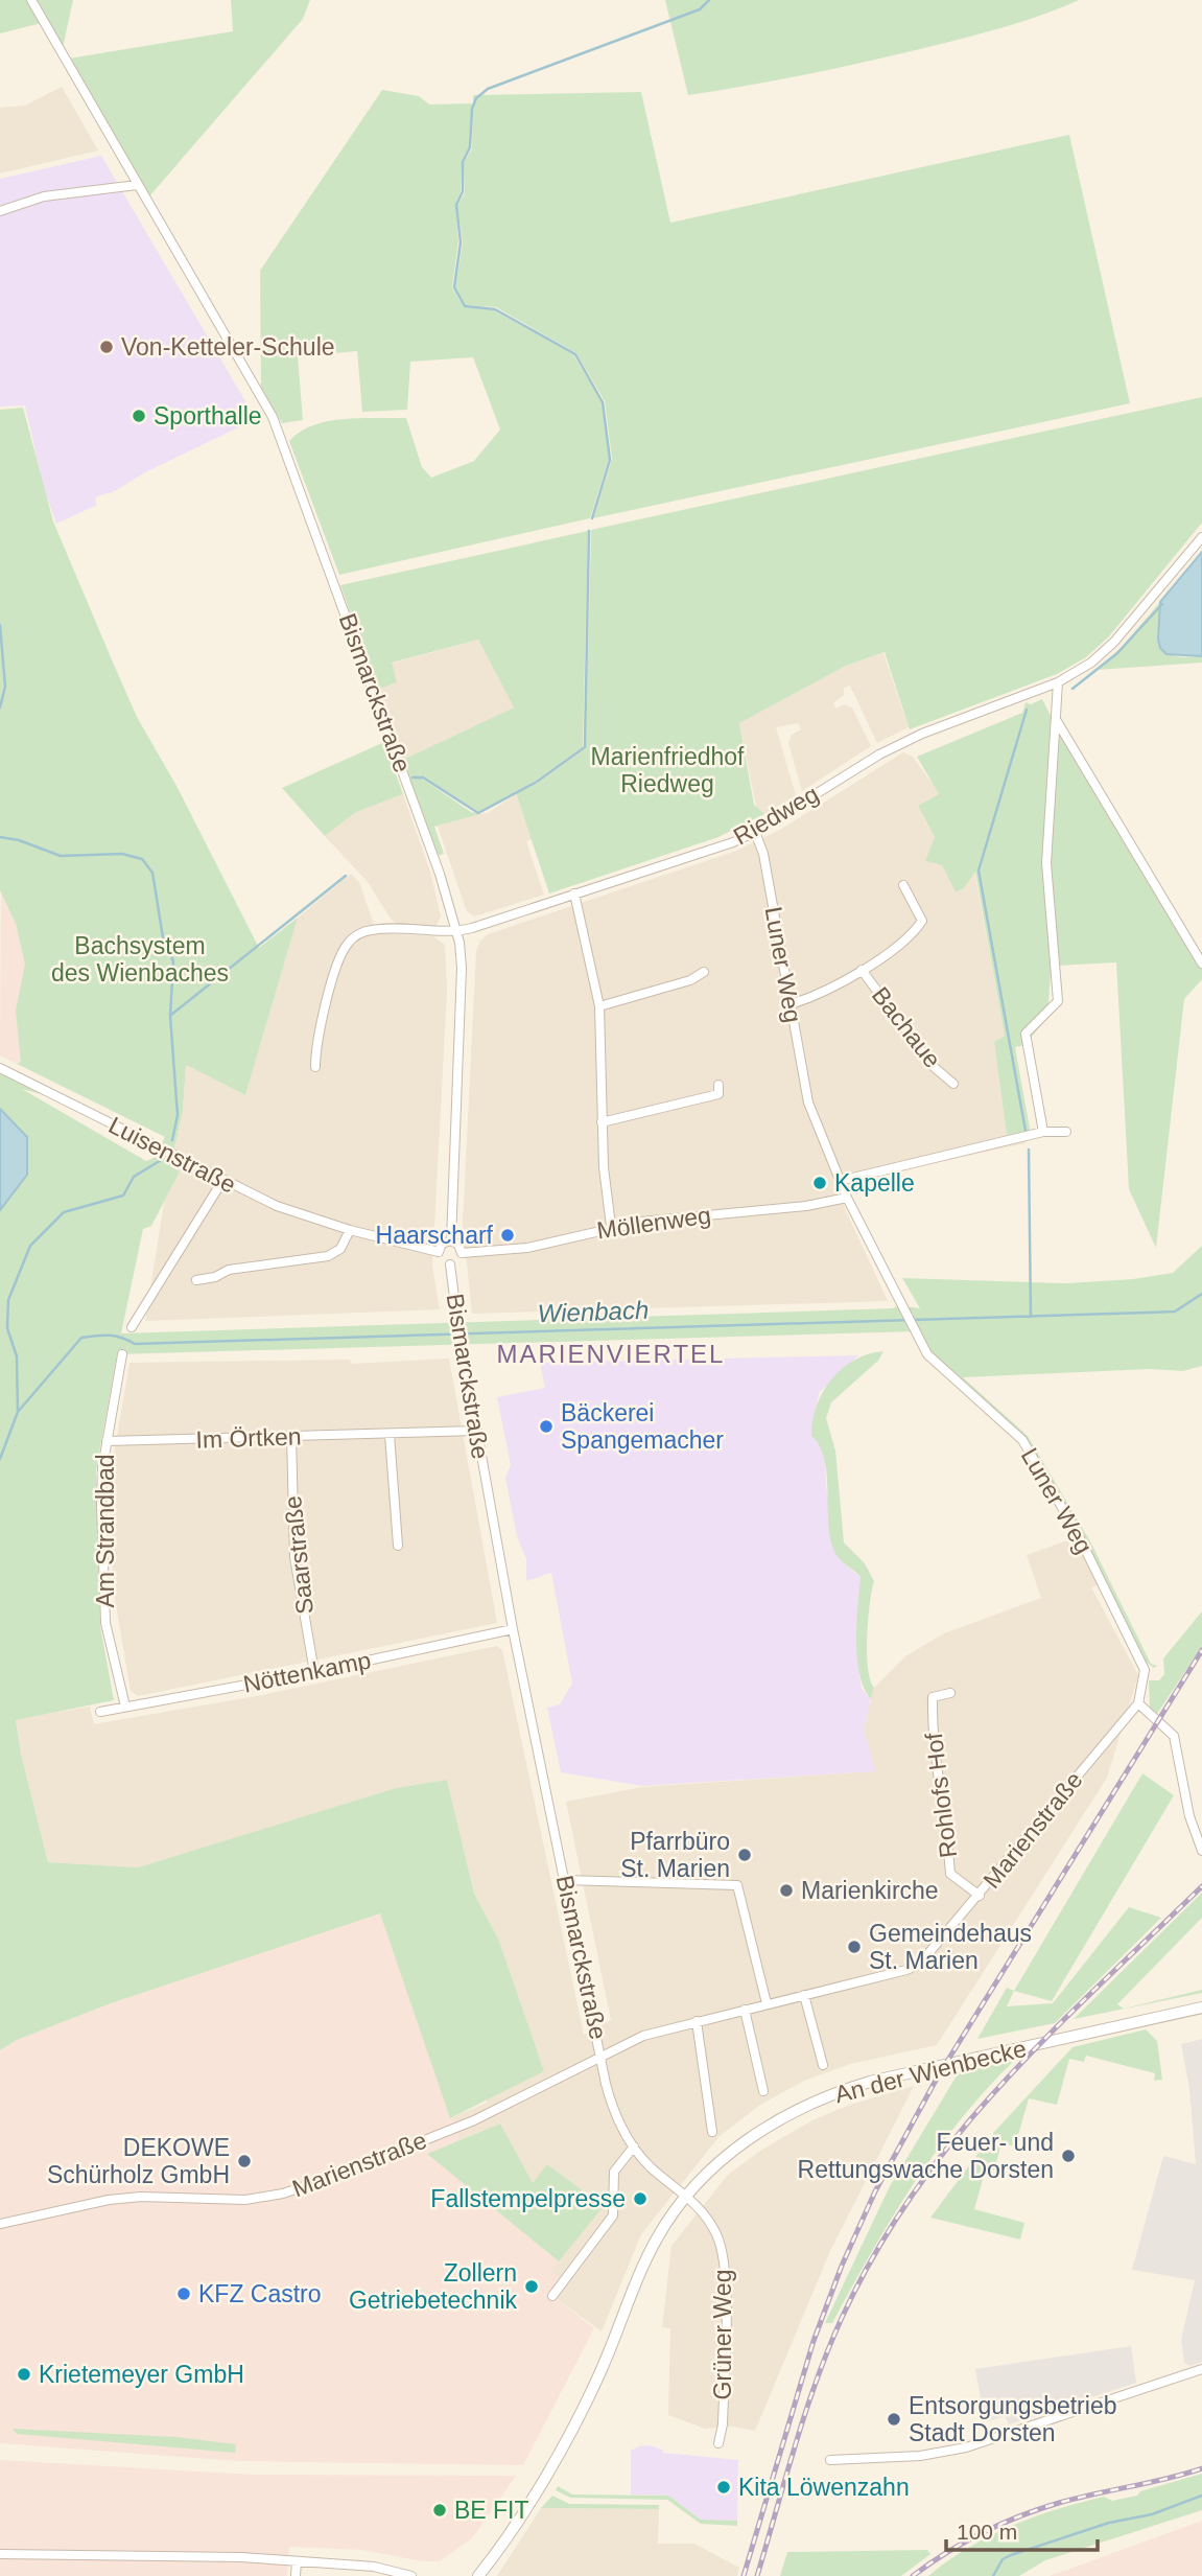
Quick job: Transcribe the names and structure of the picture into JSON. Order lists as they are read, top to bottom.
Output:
{
  "streets": {
    "street": [
      "Bismarckstraße",
      "Riedweg",
      "Luner Weg",
      "Bachaue",
      "Luisenstraße",
      "Möllenweg",
      "Im Örtken",
      "Am Strandbad",
      "Saarstraße",
      "Nöttenkamp",
      "Rohlofs Hof",
      "Marienstraße",
      "An der Wienbecke",
      "Grüner Weg"
    ]
  },
  "crossings": [
    ["Bismarckstraße", "Riedweg"],
    ["Bismarckstraße", "Luisenstraße"],
    ["Bismarckstraße", "Möllenweg"],
    ["Bismarckstraße", "Im Örtken"],
    ["Bismarckstraße", "Nöttenkamp"],
    ["Bismarckstraße", "Marienstraße"],
    ["Bismarckstraße", "An der Wienbecke"],
    ["Bismarckstraße", "Grüner Weg"],
    ["Riedweg", "Luner Weg"],
    ["Luner Weg", "Möllenweg"],
    ["Luner Weg", "Marienstraße"],
    ["Luisenstraße", "Möllenweg"],
    ["Im Örtken", "Am Strandbad"],
    ["Im Örtken", "Saarstraße"],
    ["Am Strandbad", "Nöttenkamp"],
    ["Saarstraße", "Nöttenkamp"],
    ["Rohlofs Hof", "Marienstraße"],
    ["An der Wienbecke", "Grüner Weg"]
  ],
  "districts": ["MARIENVIERTEL"],
  "water": ["Wienbach"],
  "parks": ["Marienfriedhof Riedweg", "Bachsystem des Wienbaches"],
  "places": [
    "Von-Ketteler-Schule",
    "Sporthalle",
    "Kapelle",
    "Haarscharf",
    "Bäckerei Spangemacher",
    "Pfarrbüro St. Marien",
    "Marienkirche",
    "Gemeindehaus St. Marien",
    "Feuer- und Rettungswache Dorsten",
    "DEKOWE Schürholz GmbH",
    "Fallstempelpresse",
    "Zollern Getriebetechnik",
    "KFZ Castro",
    "Krietemeyer GmbH",
    "Entsorgungsbetrieb Stadt Dorsten",
    "Kita Löwenzahn",
    "BE FIT"
  ],
  "scale_bar": "100 m"
}
